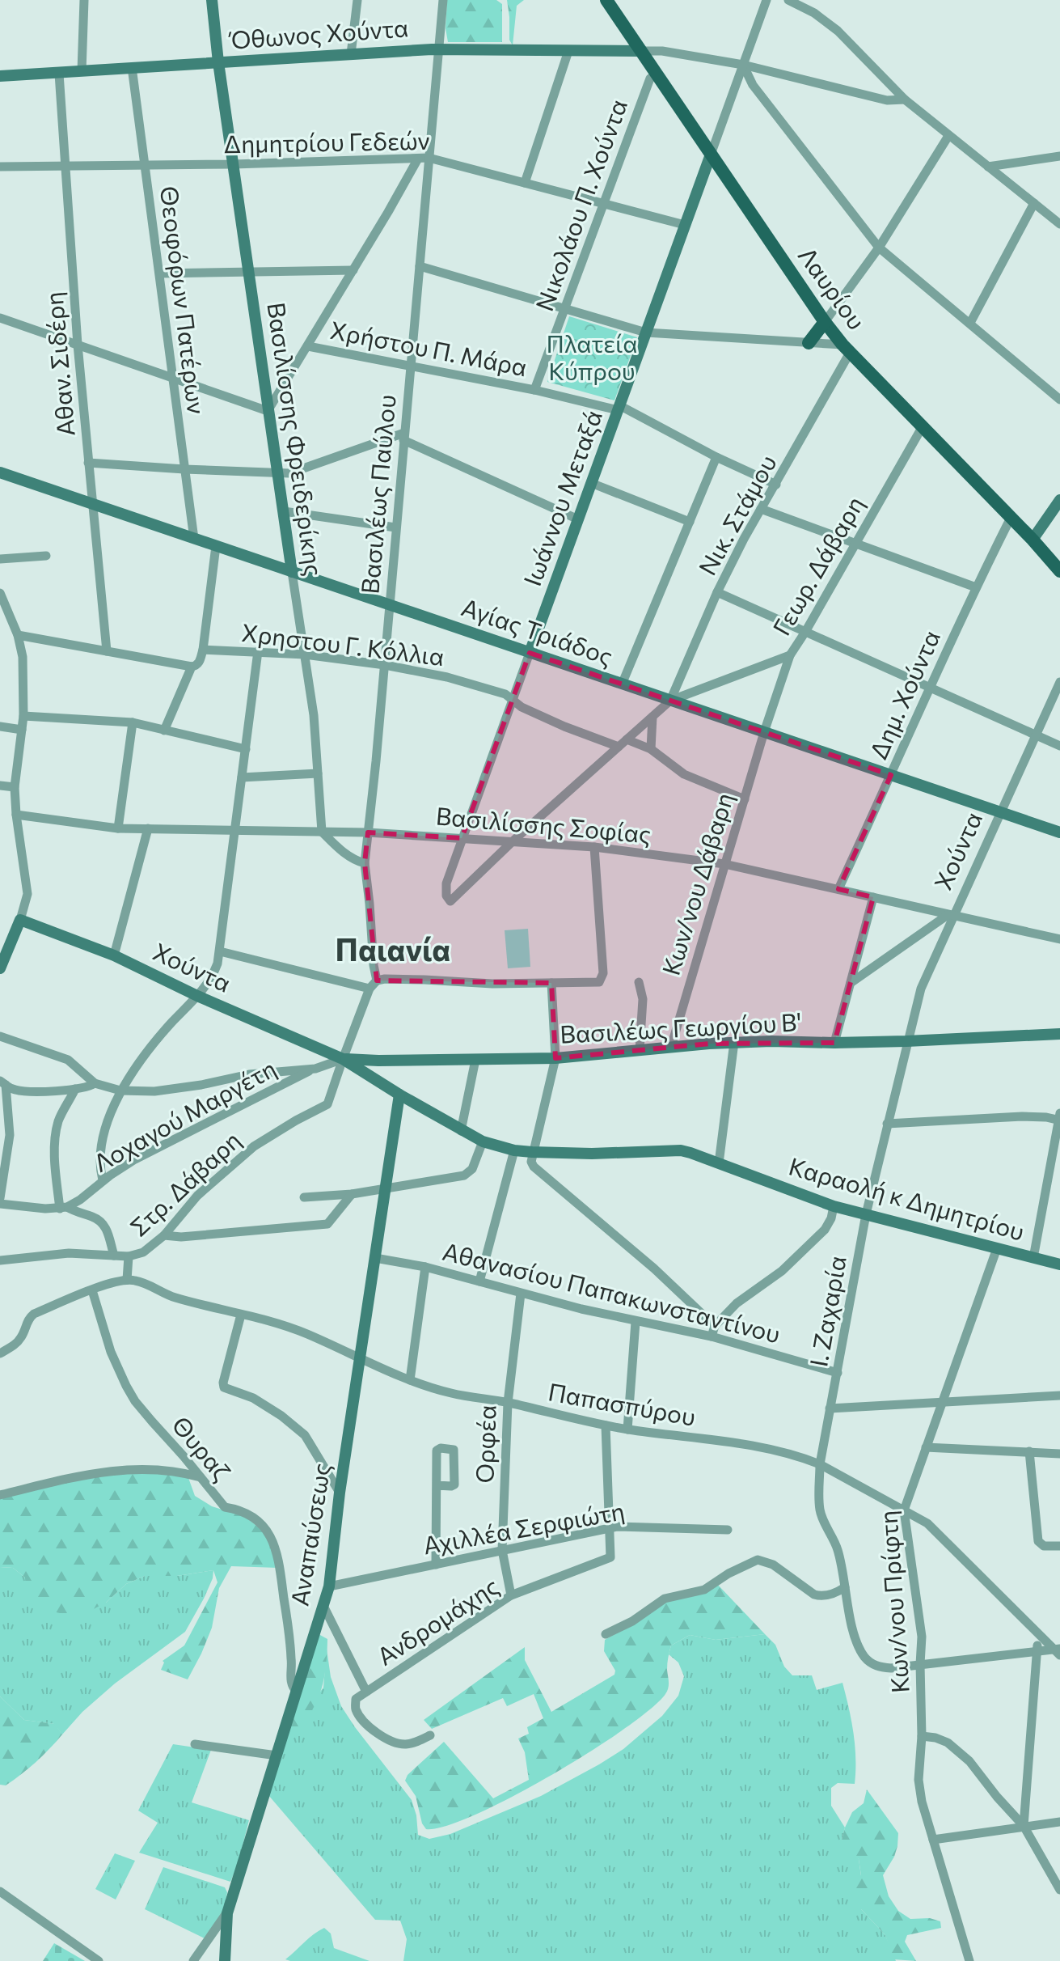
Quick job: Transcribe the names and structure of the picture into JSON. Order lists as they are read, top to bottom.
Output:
{
  "streets": {
    "main road": ["Λαυρίου"],
    "street": [
      "Όθωνος Χούντα",
      "Δημητρίου Γεδεών",
      "Νικολάου Π. Χούντα",
      "Θεοφόρων Πατέρων",
      "Χρήστου Π. Μάρα",
      "Αθαν. Σιδέρη",
      "Βασιλίσσης Φρειδερίκης",
      "Βασιλέως Παύλου",
      "Ιωάννου Μεταξά",
      "Νικ. Στάμου",
      "Γεωρ. Δάβαρη",
      "Αγίας Τριάδος",
      "Χρηστου Γ. Κόλλια",
      "Δημ. Χούντα",
      "Βασιλίσσης Σοφίας",
      "Χούντα",
      "Κων/νου Δάβαρη",
      "Βασιλέως Γεωργίου Β'",
      "Λοχαγού Μαργέτη",
      "Στρ. Δάβαρη",
      "Καραολή κ Δημητρίου",
      "Αθανασίου Παπακωνσταντίνου",
      "Ι. Ζαχαρία",
      "Παπασπύρου",
      "Ορφέα",
      "Θυραζ",
      "Αχιλλέα Σερφιώτη",
      "Αναπαύσεως",
      "Κων/νου Πρίφτη",
      "Ανδρομάχης"
    ]
  },
  "crossings": [
    ["Όθωνος Χούντα", "Λαυρίου"],
    ["Όθωνος Χούντα", "Θεοφόρων Πατέρων"],
    ["Όθωνος Χούντα", "Αθαν. Σιδέρη"],
    ["Όθωνος Χούντα", "Βασιλίσσης Φρειδερίκης"],
    ["Όθωνος Χούντα", "Βασιλέως Παύλου"],
    ["Δημητρίου Γεδεών", "Νικολάου Π. Χούντα"],
    ["Δημητρίου Γεδεών", "Θεοφόρων Πατέρων"],
    ["Δημητρίου Γεδεών", "Αθαν. Σιδέρη"],
    ["Δημητρίου Γεδεών", "Βασιλίσσης Φρειδερίκης"],
    ["Δημητρίου Γεδεών", "Βασιλέως Παύλου"],
    ["Δημητρίου Γεδεών", "Ιωάννου Μεταξά"],
    ["Νικολάου Π. Χούντα", "Λαυρίου"],
    ["Νικολάου Π. Χούντα", "Χρήστου Π. Μάρα"],
    ["Λαυρίου", "Ιωάννου Μεταξά"],
    ["Λαυρίου", "Νικ. Στάμου"],
    ["Λαυρίου", "Γεωρ. Δάβαρη"],
    ["Λαυρίου", "Δημ. Χούντα"],
    ["Θεοφόρων Πατέρων", "Αγίας Τριάδος"],
    ["Χρήστου Π. Μάρα", "Βασιλέως Παύλου"],
    ["Χρήστου Π. Μάρα", "Ιωάννου Μεταξά"],
    ["Χρήστου Π. Μάρα", "Νικ. Στάμου"],
    ["Αθαν. Σιδέρη", "Αγίας Τριάδος"],
    ["Βασιλίσσης Φρειδερίκης", "Αγίας Τριάδος"],
    ["Βασιλίσσης Φρειδερίκης", "Χρηστου Γ. Κόλλια"],
    ["Βασιλίσσης Φρειδερίκης", "Βασιλίσσης Σοφίας"],
    ["Βασιλέως Παύλου", "Αγίας Τριάδος"],
    ["Βασιλέως Παύλου", "Χρηστου Γ. Κόλλια"],
    ["Βασιλέως Παύλου", "Βασιλίσσης Σοφίας"],
    ["Ιωάννου Μεταξά", "Αγίας Τριάδος"],
    ["Ιωάννου Μεταξά", "Χρηστου Γ. Κόλλια"],
    ["Ιωάννου Μεταξά", "Βασιλίσσης Σοφίας"],
    ["Νικ. Στάμου", "Αγίας Τριάδος"],
    ["Γεωρ. Δάβαρη", "Αγίας Τριάδος"],
    ["Γεωρ. Δάβαρη", "Κων/νου Δάβαρη"],
    ["Αγίας Τριάδος", "Δημ. Χούντα"],
    ["Αγίας Τριάδος", "Χούντα"],
    ["Αγίας Τριάδος", "Κων/νου Δάβαρη"],
    ["Δημ. Χούντα", "Βασιλίσσης Σοφίας"],
    ["Βασιλίσσης Σοφίας", "Χούντα"],
    ["Βασιλίσσης Σοφίας", "Κων/νου Δάβαρη"],
    ["Χούντα", "Βασιλέως Γεωργίου Β'"],
    ["Χούντα", "Στρ. Δάβαρη"],
    ["Χούντα", "Καραολή κ Δημητρίου"],
    ["Χούντα", "Ι. Ζαχαρία"],
    ["Κων/νου Δάβαρη", "Βασιλέως Γεωργίου Β'"],
    ["Βασιλέως Γεωργίου Β'", "Στρ. Δάβαρη"],
    ["Βασιλέως Γεωργίου Β'", "Καραολή κ Δημητρίου"],
    ["Βασιλέως Γεωργίου Β'", "Ι. Ζαχαρία"],
    ["Στρ. Δάβαρη", "Καραολή κ Δημητρίου"],
    ["Καραολή κ Δημητρίου", "Ι. Ζαχαρία"],
    ["Καραολή κ Δημητρίου", "Αναπαύσεως"],
    ["Καραολή κ Δημητρίου", "Κων/νου Πρίφτη"],
    ["Αθανασίου Παπακωνσταντίνου", "Ι. Ζαχαρία"],
    ["Αθανασίου Παπακωνσταντίνου", "Ορφέα"],
    ["Αθανασίου Παπακωνσταντίνου", "Αναπαύσεως"],
    ["Ι. Ζαχαρία", "Παπασπύρου"],
    ["Ι. Ζαχαρία", "Κων/νου Πρίφτη"],
    ["Παπασπύρου", "Ορφέα"],
    ["Παπασπύρου", "Αναπαύσεως"],
    ["Παπασπύρου", "Κων/νου Πρίφτη"],
    ["Παπασπύρου", "Ανδρομάχης"],
    ["Ορφέα", "Αχιλλέα Σερφιώτη"],
    ["Ορφέα", "Ανδρομάχης"],
    ["Θυραζ", "Αναπαύσεως"],
    ["Αχιλλέα Σερφιώτη", "Αναπαύσεως"],
    ["Αχιλλέα Σερφιώτη", "Ανδρομάχης"]
  ],
  "districts": ["Παιανία"],
  "parks": ["Πλατεία Κύπρου"]
}
